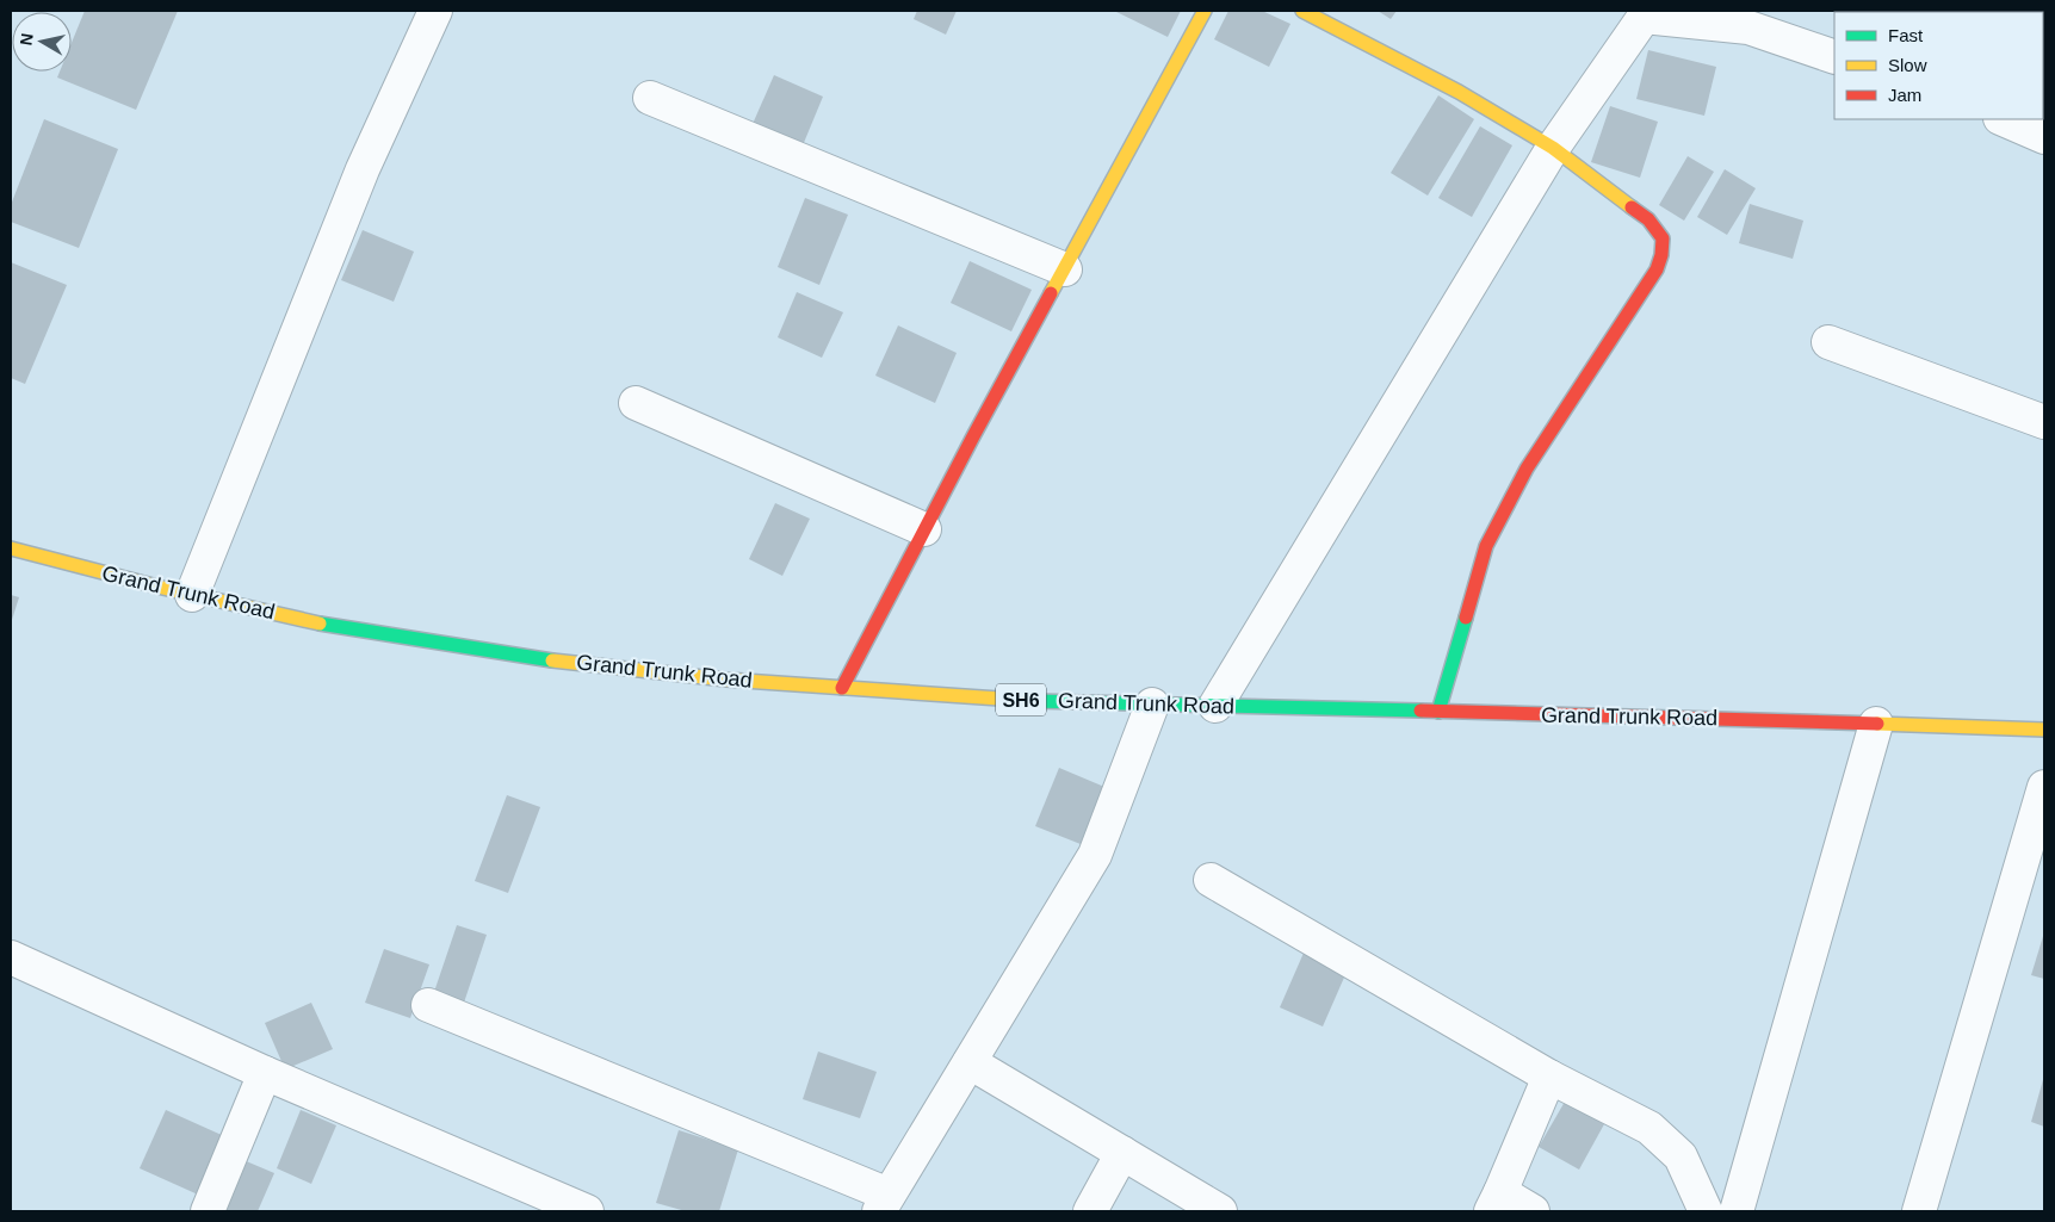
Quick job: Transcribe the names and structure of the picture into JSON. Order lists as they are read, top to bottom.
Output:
{
  "streets": {
    "main road": ["Grand Trunk Road", "SH6"]
  },
  "legend": ["Fast", "Slow", "Jam"],
  "north": "left"
}
